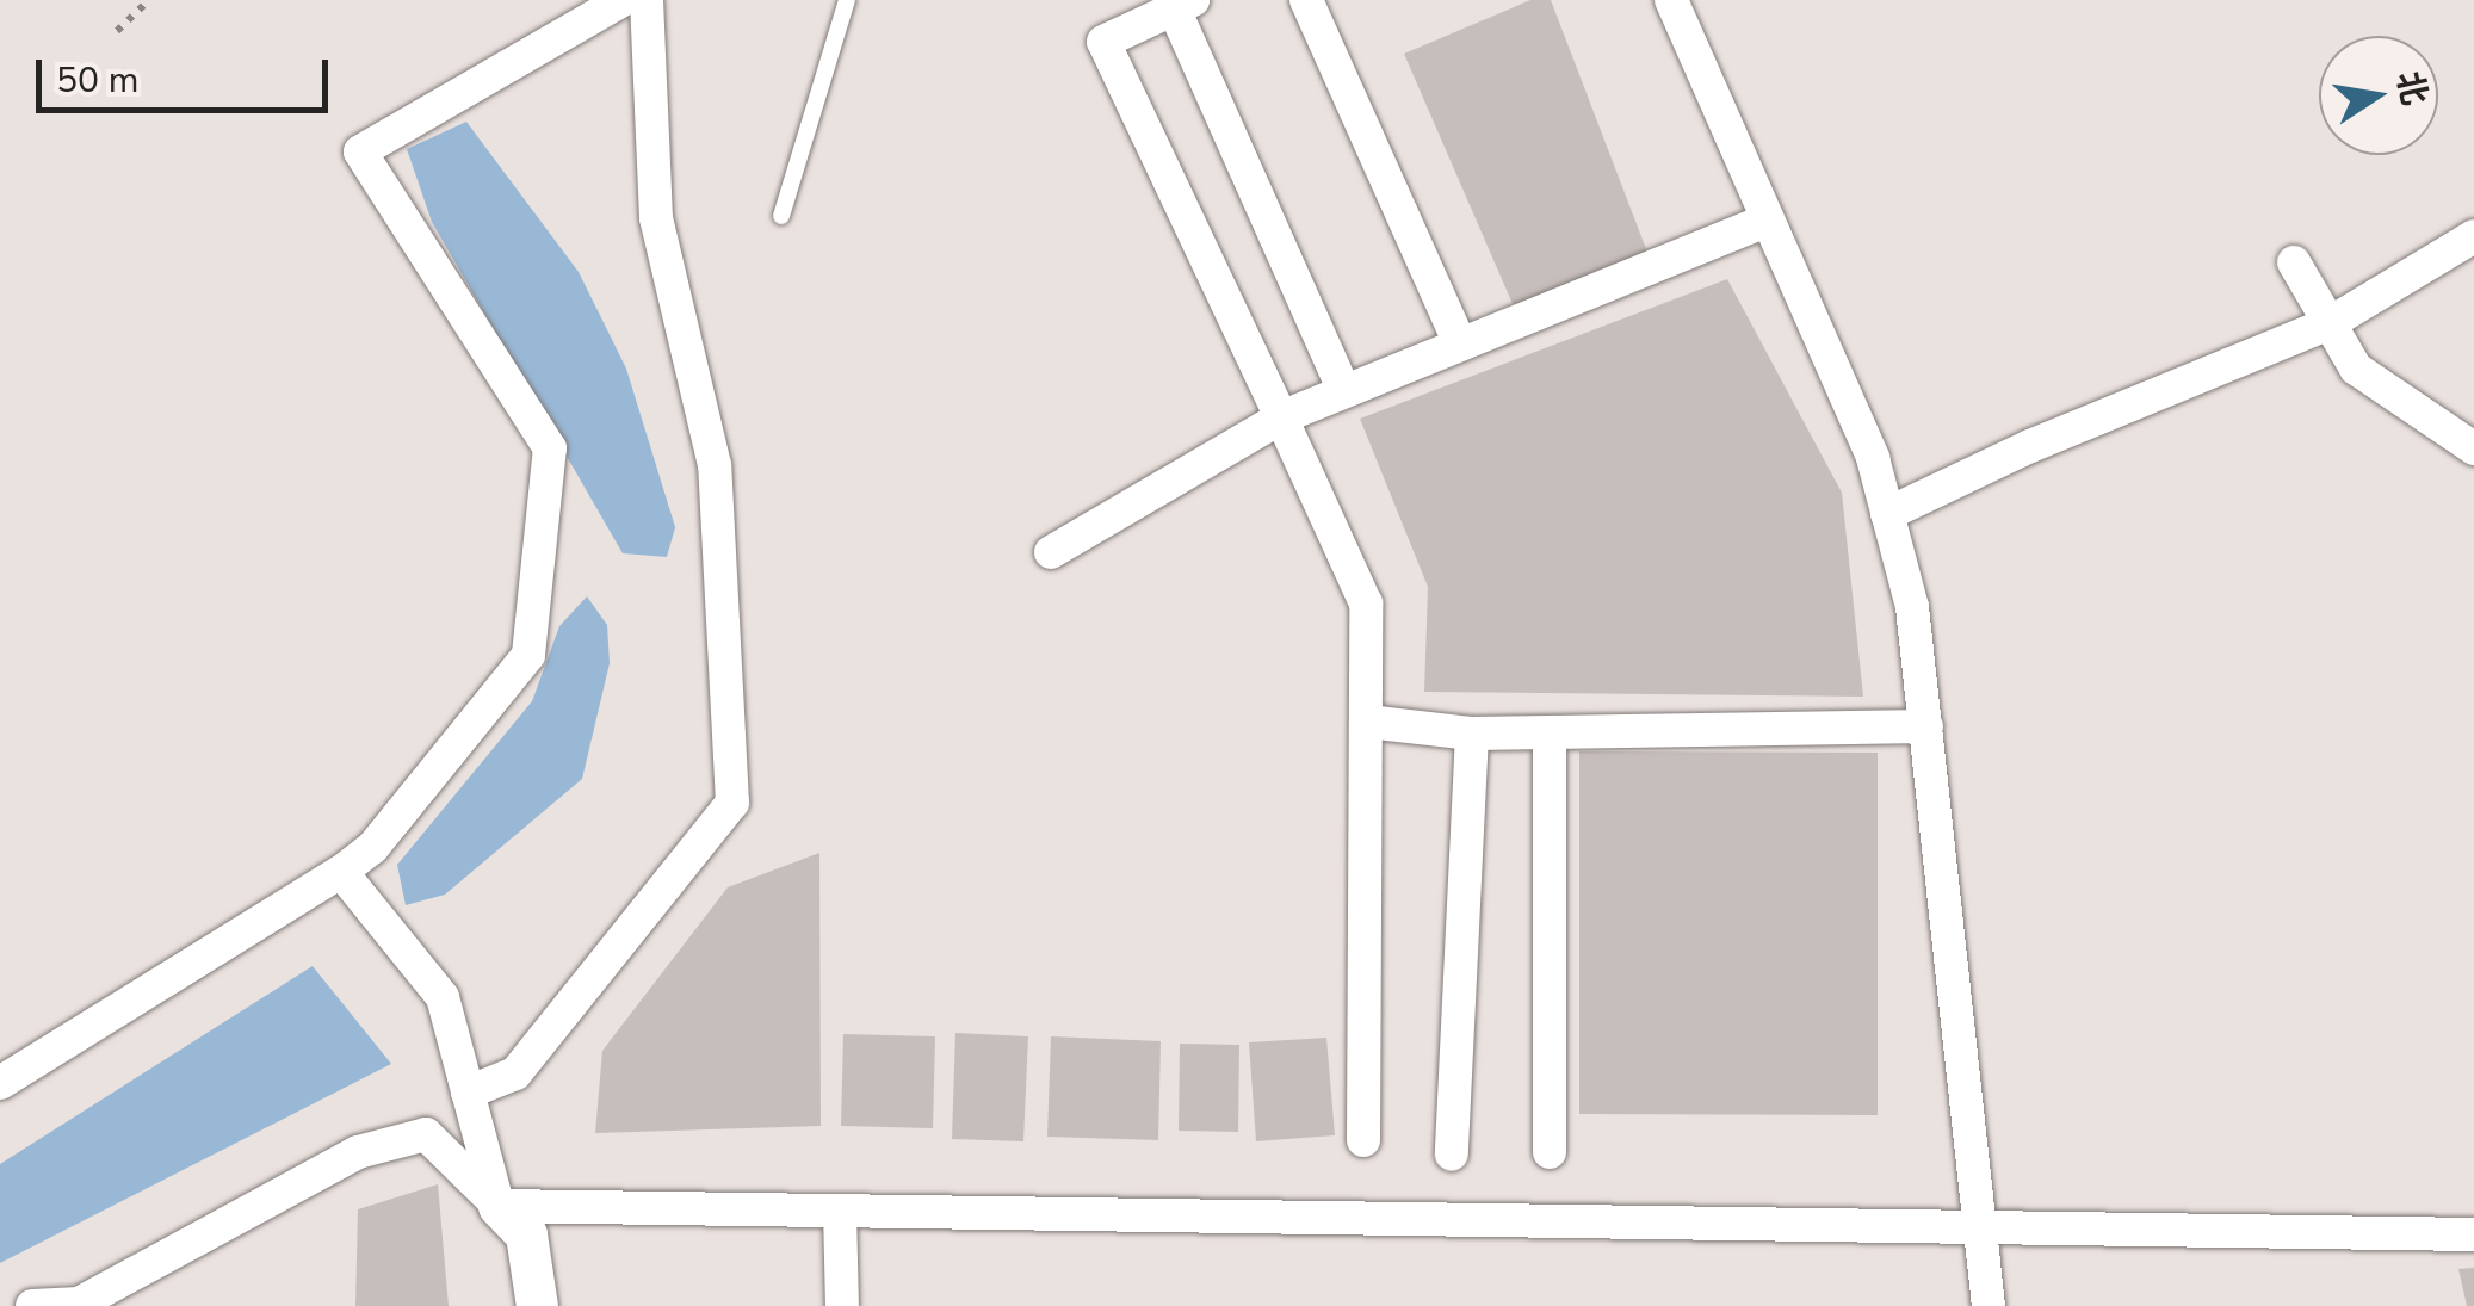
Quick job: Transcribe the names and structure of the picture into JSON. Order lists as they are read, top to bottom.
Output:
{
  "scale_bar": "50 m",
  "north": "right"
}
